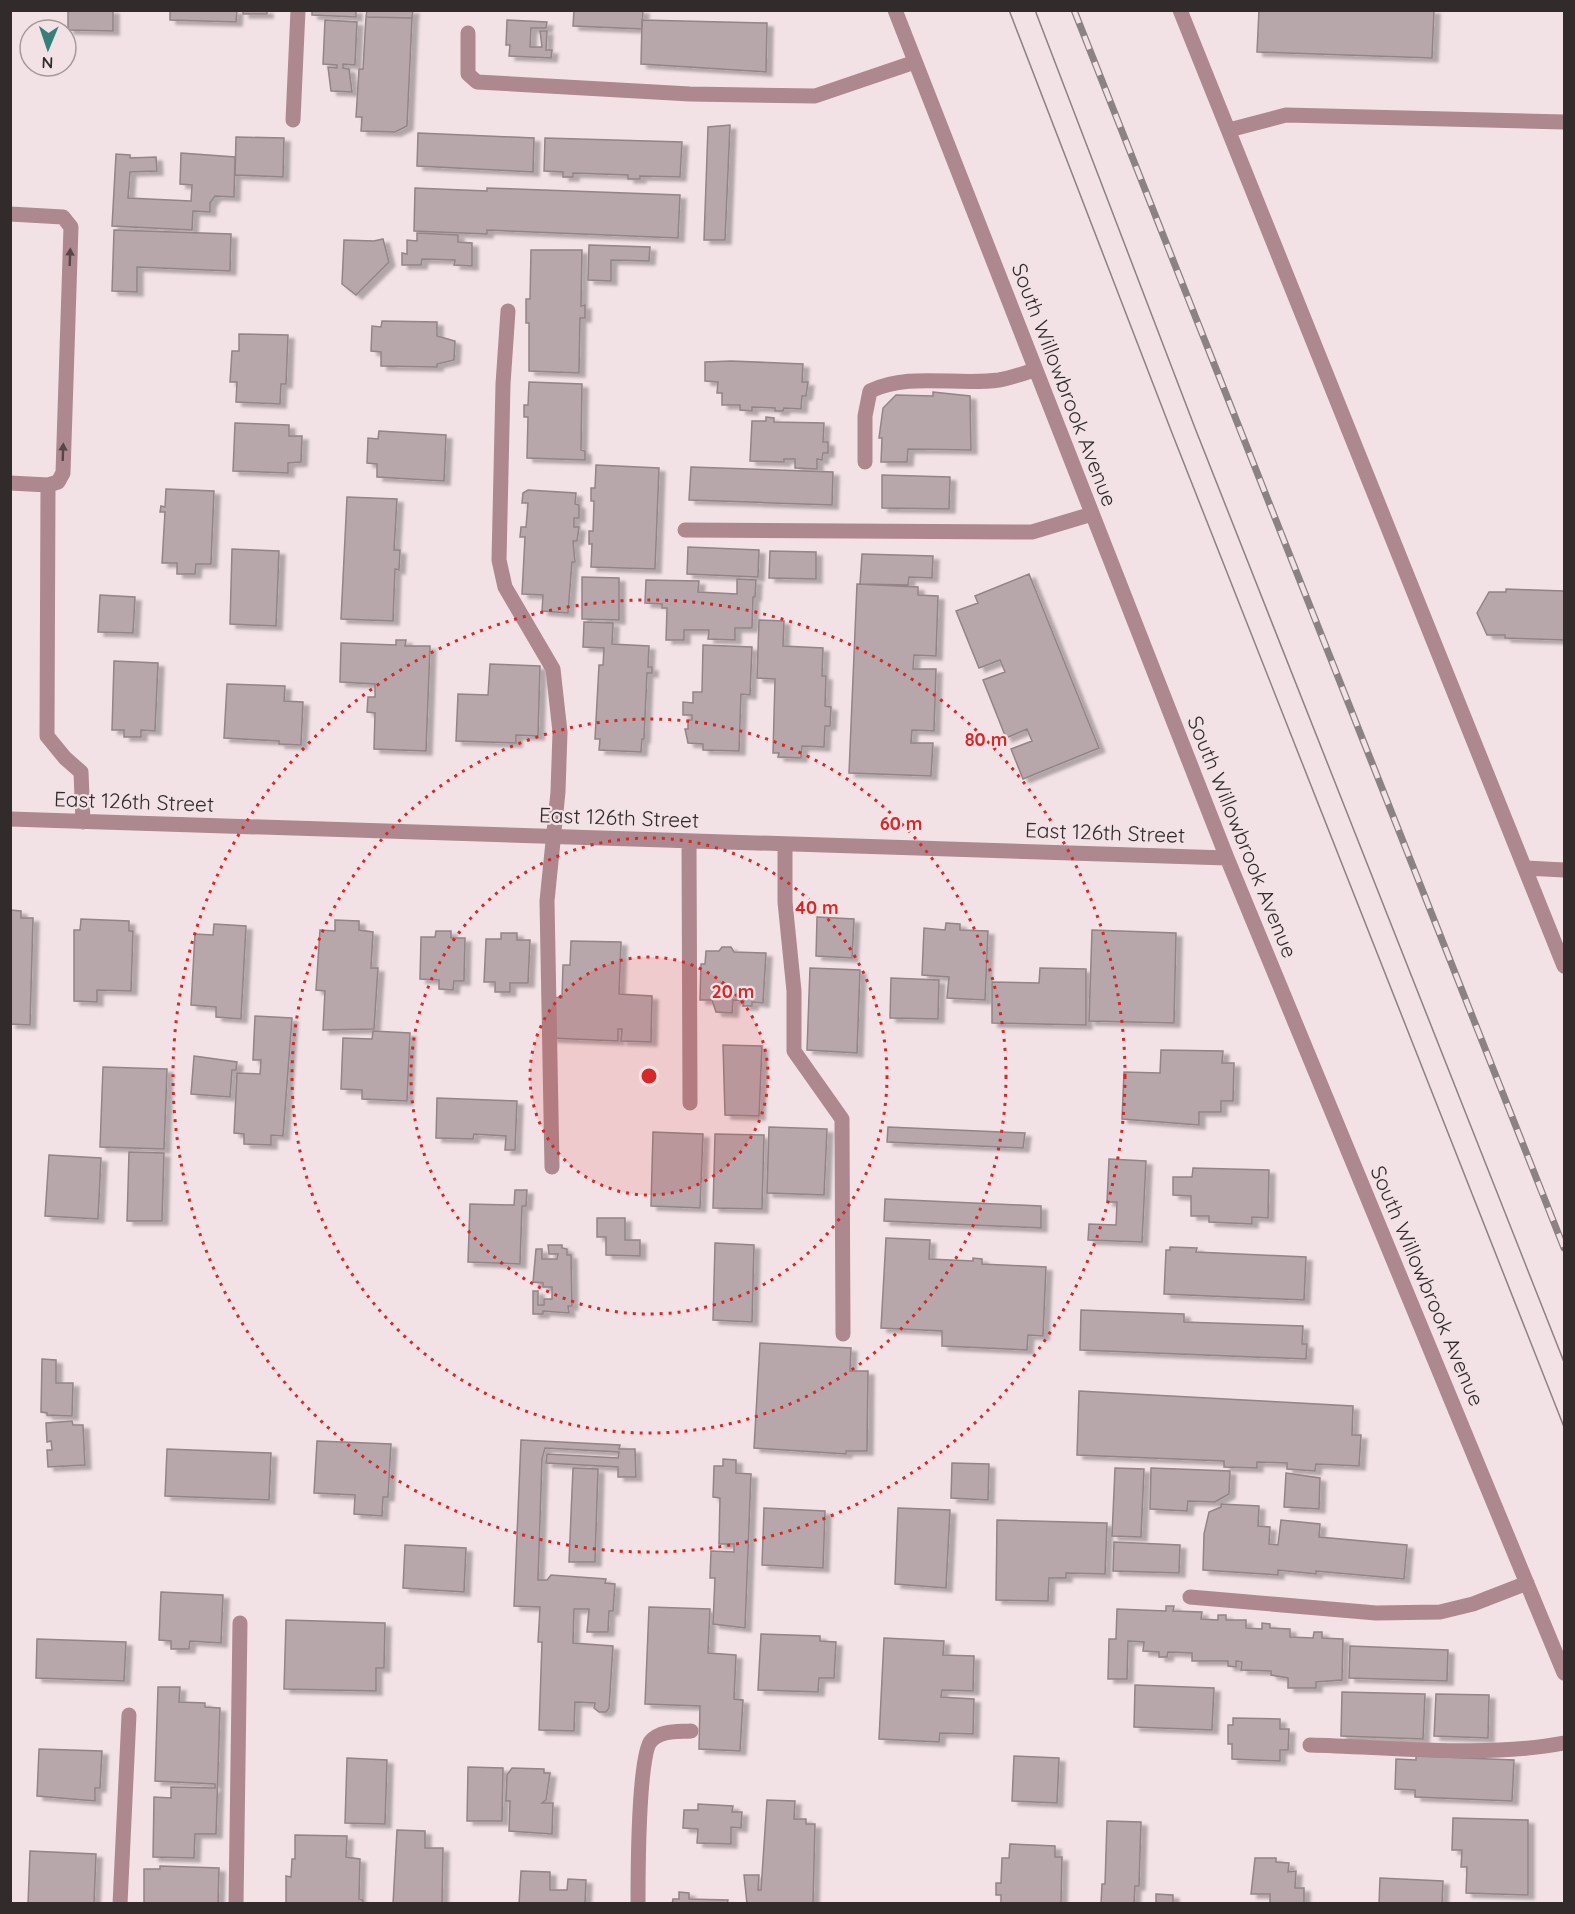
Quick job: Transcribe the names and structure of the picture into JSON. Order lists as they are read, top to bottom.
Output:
{
  "streets": {
    "street": ["South Willowbrook Avenue", "East 126th Street"]
  },
  "crossings": [
    ["South Willowbrook Avenue", "East 126th Street"]
  ],
  "north": "bottom",
  "rings": [
    "80 m",
    "60 m",
    "40 m",
    "20 m"
  ]
}
